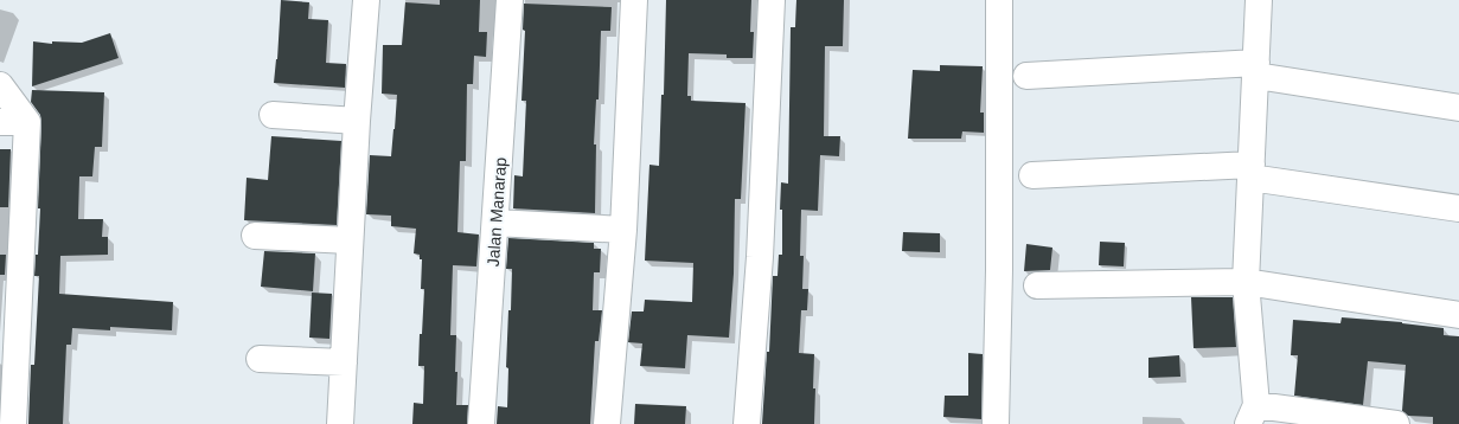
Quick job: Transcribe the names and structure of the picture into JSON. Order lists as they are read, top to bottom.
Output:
{
  "streets": {
    "street": ["Jalan Manarap"]
  }
}
